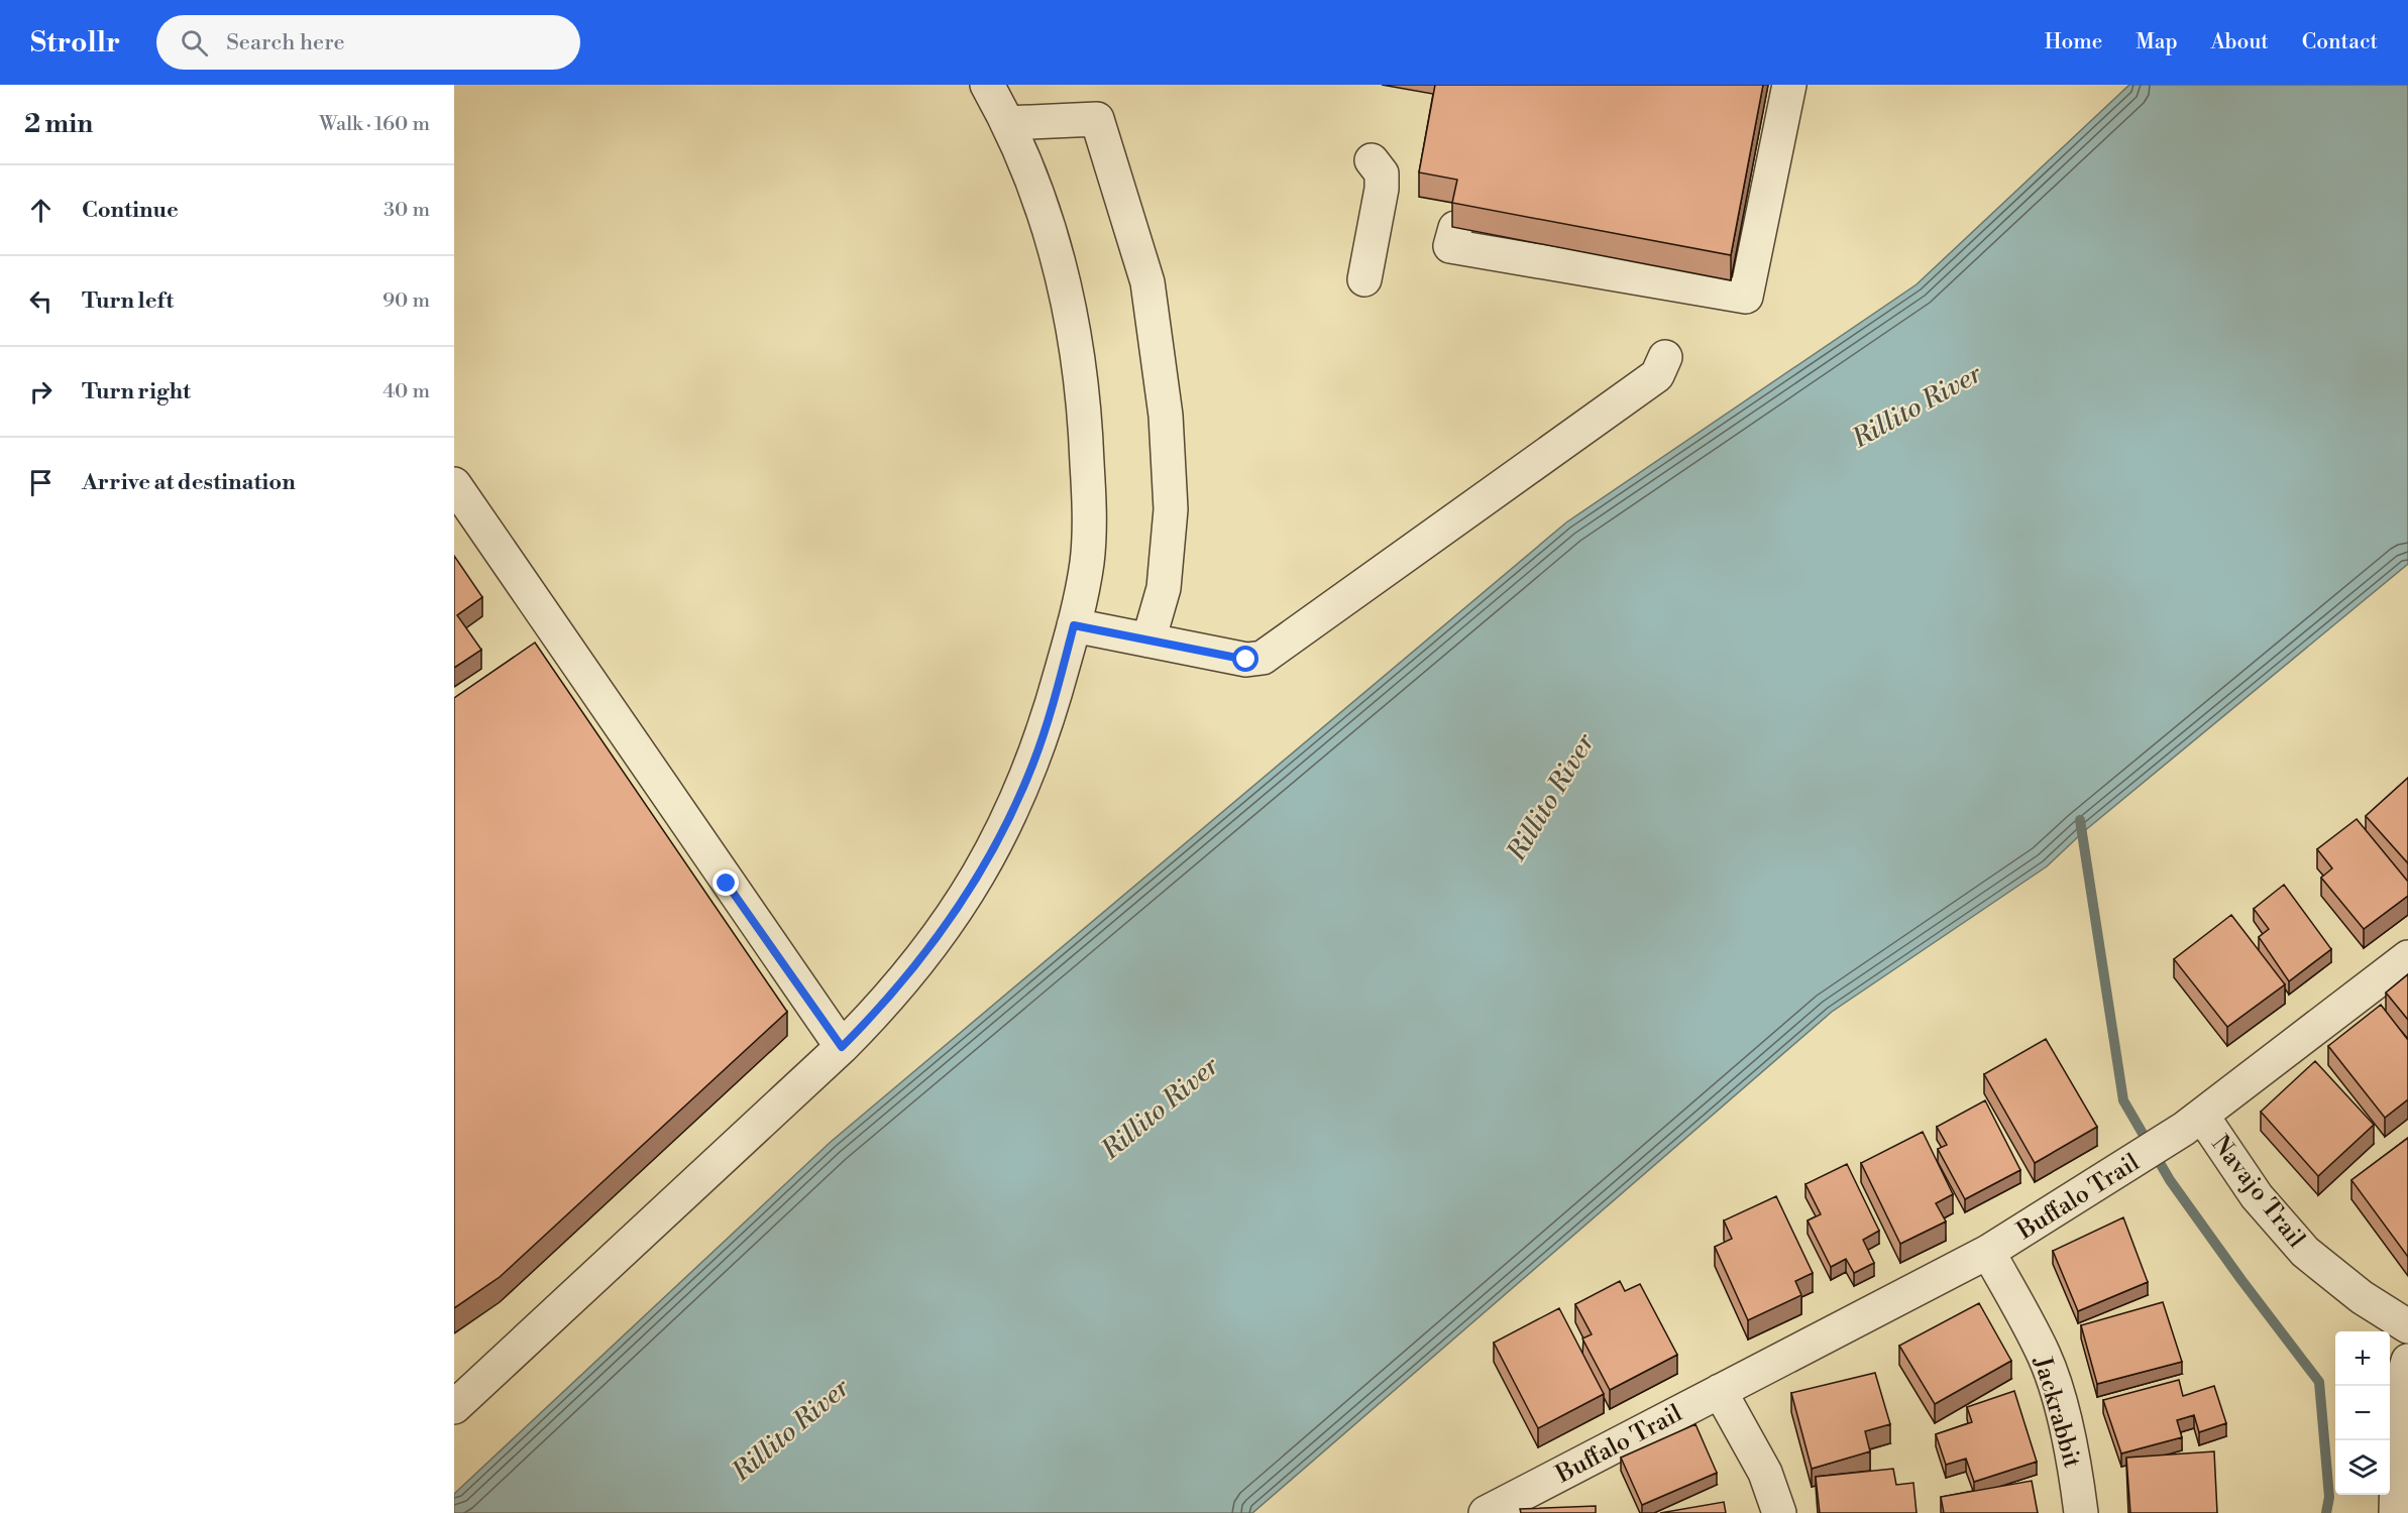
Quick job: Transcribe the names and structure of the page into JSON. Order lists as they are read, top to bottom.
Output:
{
  "streets": {
    "street": ["Navajo Trail", "Buffalo Trail", "Jackrabbit"]
  },
  "crossings": [
    ["Navajo Trail", "Buffalo Trail"],
    ["Buffalo Trail", "Jackrabbit"]
  ],
  "water": ["Rillito River"],
  "page": {
    "header": "Strollr",
    "search": "Search here",
    "nav": [
      "Home",
      "Map",
      "About",
      "Contact"
    ],
    "heading": ["2 min", "Walk · 160 m"],
    "list": [
      ["Continue", "30 m"],
      ["Turn left", "90 m"],
      ["Turn right", "40 m"],
      "Arrive at destination"
    ],
    "map_buttons": ["+", "−"]
  }
}
